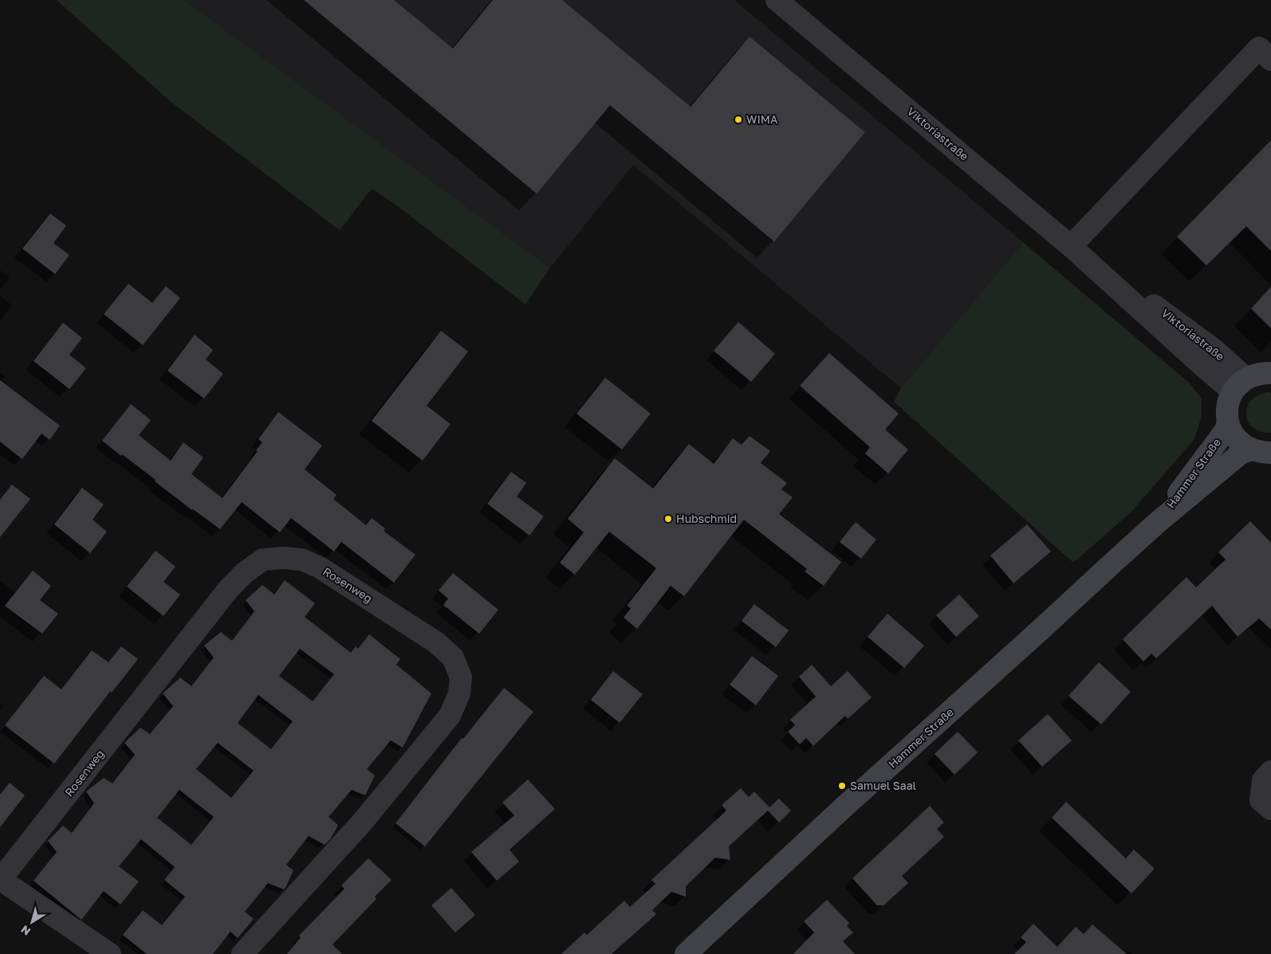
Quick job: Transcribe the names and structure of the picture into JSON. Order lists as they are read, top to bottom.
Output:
{
  "streets": {
    "main road": ["Hammer Straße"],
    "street": ["Viktoriastraße", "Rosenweg"]
  },
  "places": ["WIMA", "Hubschmid", "Samuel Saal"],
  "north": "bottom left"
}
